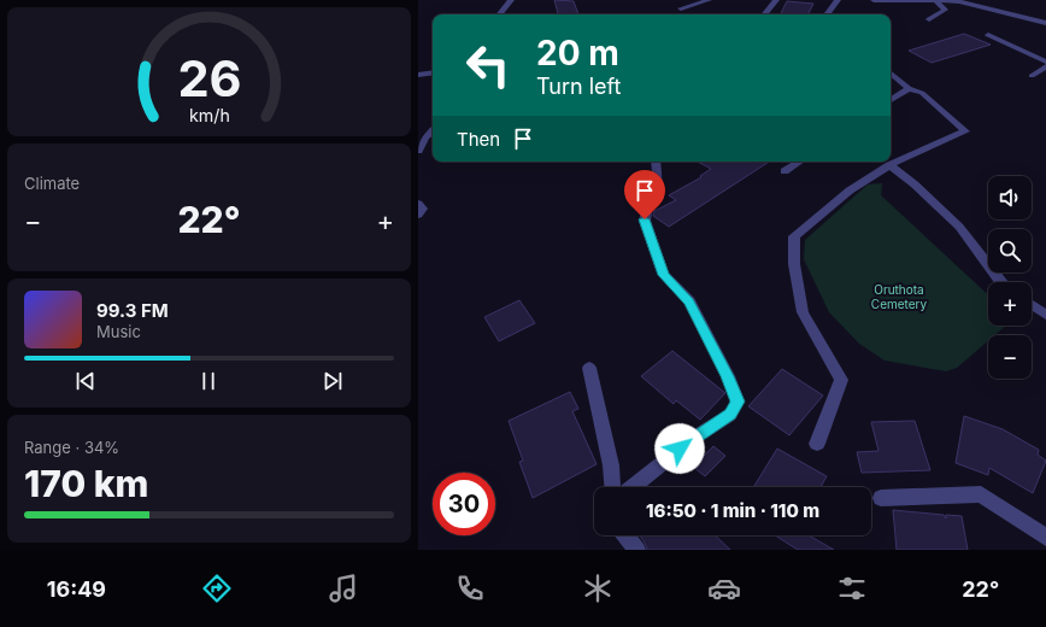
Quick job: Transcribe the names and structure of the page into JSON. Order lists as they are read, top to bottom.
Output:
{
  "parks": ["Oruthota Cemetery"],
  "page": {
    "turn": ["20 m", "Turn left"],
    "then": "Then",
    "tile": [
      "Climate",
      ["Range · 34%", "170 km"]
    ],
    "map_buttons": ["+", "−"],
    "heat": ["−", "22°", "+"],
    "song": ["99.3 FM", "Music"],
    "limit": "30",
    "trip": "16:50 · 1 min · 110 m",
    "tabs": ["16:49", "22°"],
    "gauge": ["26", "km/h"]
  }
}
